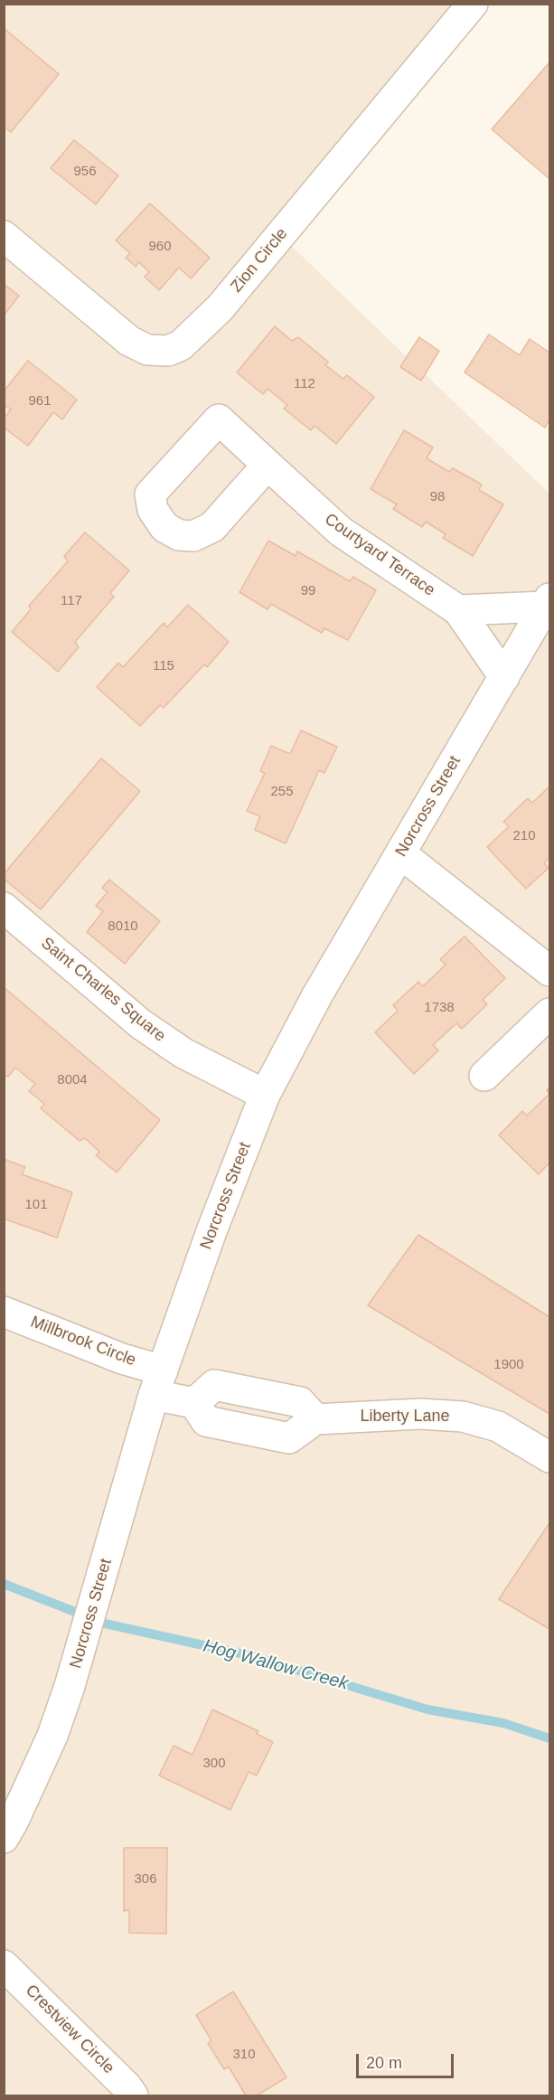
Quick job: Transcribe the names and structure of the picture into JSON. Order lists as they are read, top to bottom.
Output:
{
  "streets": {
    "street": [
      "Zion Circle",
      "Courtyard Terrace",
      "Norcross Street",
      "Saint Charles Square",
      "Millbrook Circle",
      "Liberty Lane",
      "Crestview Circle"
    ]
  },
  "crossings": [
    ["Courtyard Terrace", "Norcross Street"],
    ["Norcross Street", "Saint Charles Square"],
    ["Norcross Street", "Millbrook Circle"]
  ],
  "water": ["Hog Wallow Creek"],
  "house_numbers": [
    "956",
    "960",
    "112",
    "961",
    "98",
    "99",
    "117",
    "115",
    "255",
    "210",
    "8010",
    "1738",
    "8004",
    "101",
    "1900",
    "300",
    "306",
    "310"
  ],
  "scale_bar": "20 m"
}
